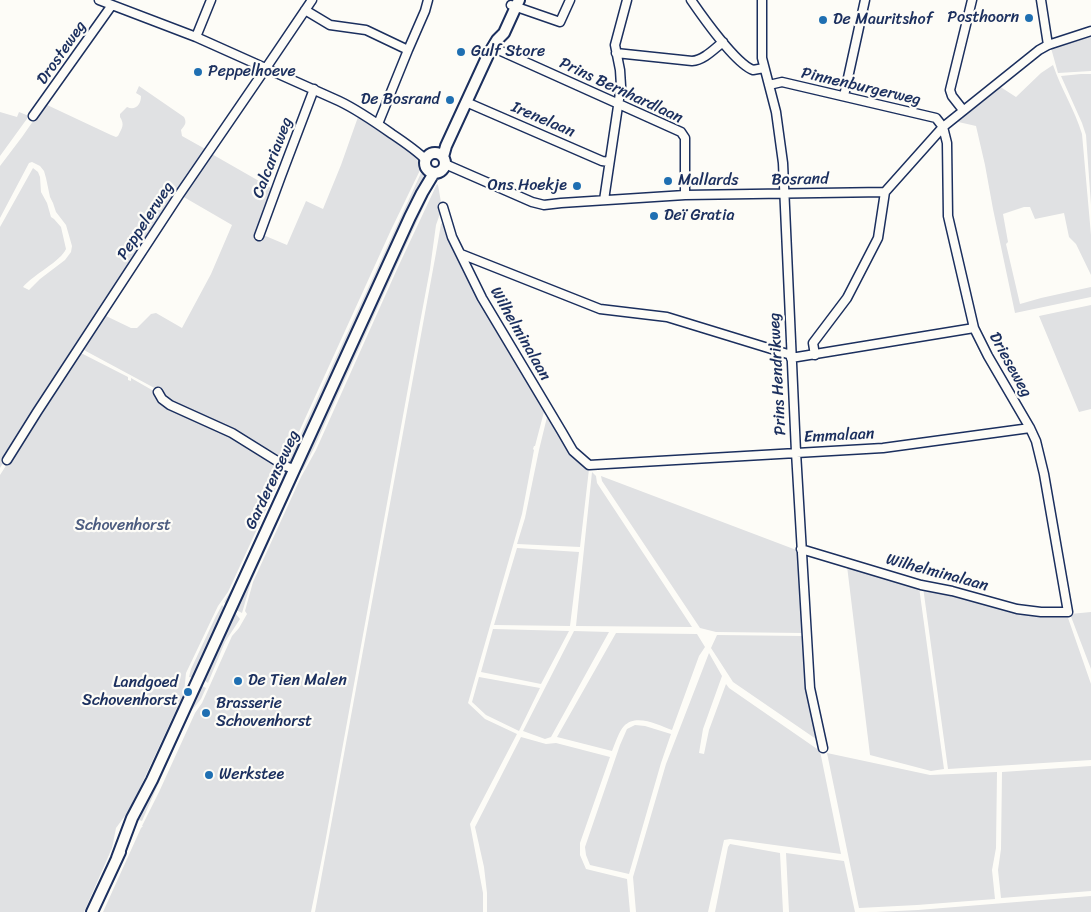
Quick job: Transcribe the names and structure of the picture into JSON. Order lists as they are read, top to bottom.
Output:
{
  "streets": {
    "main road": ["Garderenseweg"],
    "street": [
      "Drosteweg",
      "Pinnenburgerweg",
      "Prins Bernhardlaan",
      "Irenelaan",
      "Calcariaweg",
      "Bosrand",
      "Peppelerweg",
      "Wilhelminalaan",
      "Drieseweg",
      "Prins Hendrikweg",
      "Emmalaan"
    ]
  },
  "crossings": [
    ["Pinnenburgerweg", "Drieseweg"],
    ["Pinnenburgerweg", "Prins Hendrikweg"],
    ["Prins Bernhardlaan", "Bosrand"],
    ["Bosrand", "Prins Hendrikweg"],
    ["Wilhelminalaan", "Drieseweg"],
    ["Wilhelminalaan", "Prins Hendrikweg"],
    ["Wilhelminalaan", "Emmalaan"],
    ["Drieseweg", "Emmalaan"],
    ["Prins Hendrikweg", "Emmalaan"]
  ],
  "parks": ["Schovenhorst"],
  "places": [
    "Posthoorn",
    "De Mauritshof",
    "Gulf Store",
    "Peppelhoeve",
    "De Bosrand",
    "Mallards",
    "Ons Hoekje",
    "Deï Gratia",
    "De Tien Malen",
    "Landgoed Schovenhorst",
    "Brasserie Schovenhorst",
    "Werkstee"
  ]
}
